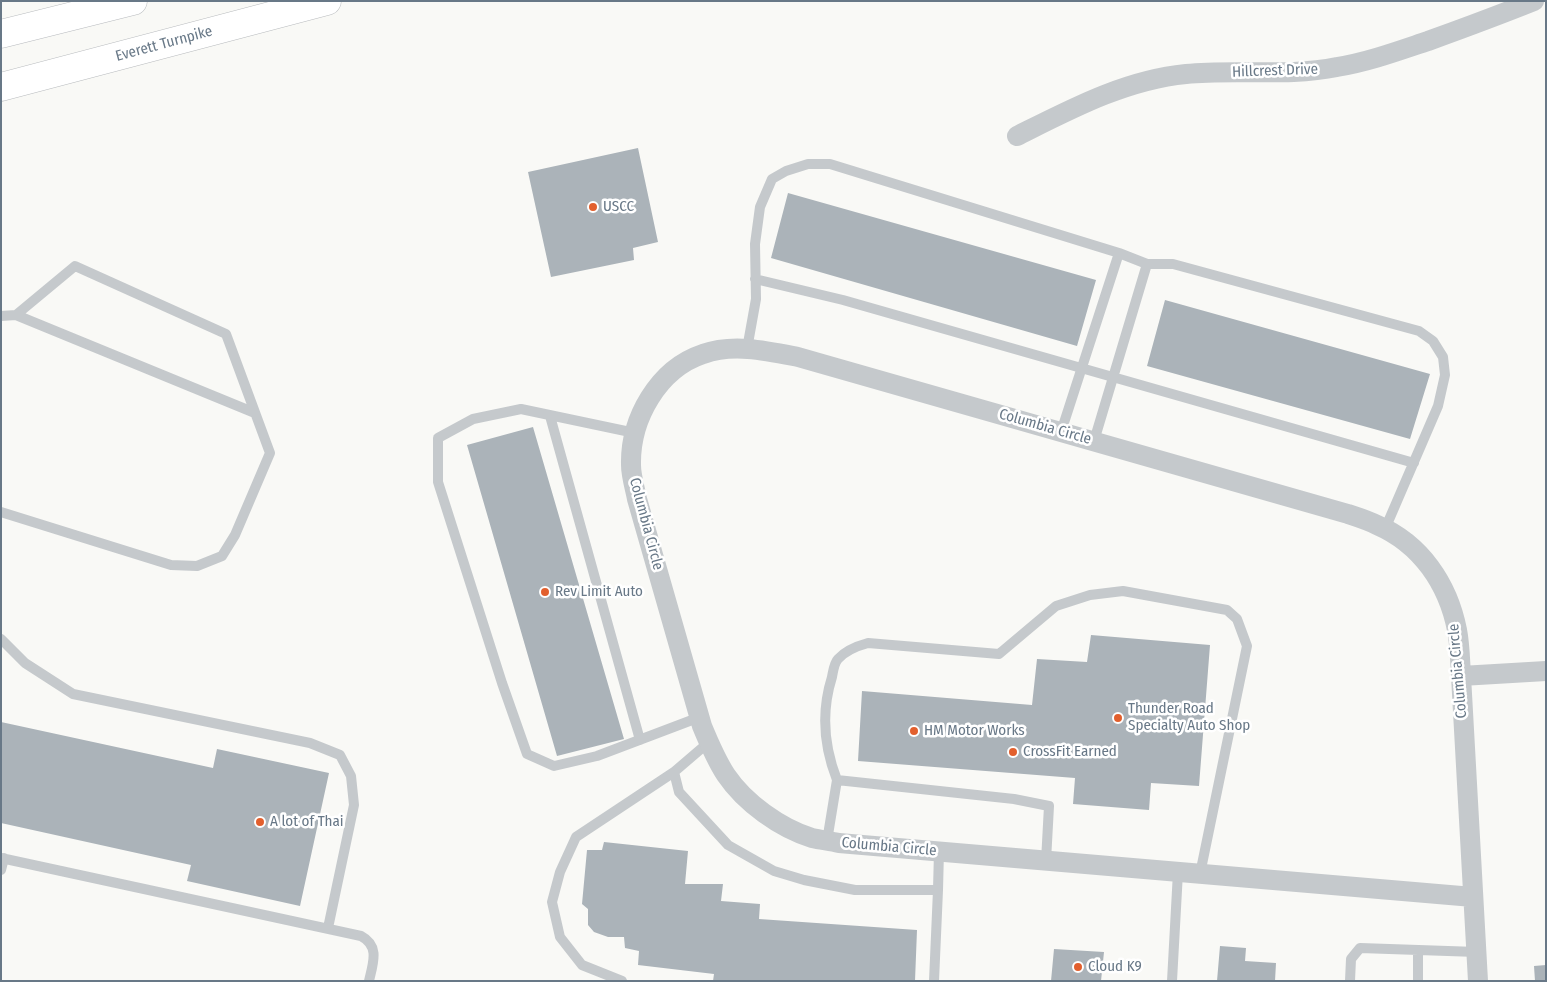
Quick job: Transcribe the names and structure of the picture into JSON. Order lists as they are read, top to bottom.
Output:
{
  "streets": {
    "highway": ["Everett Turnpike"],
    "street": ["Hillcrest Drive", "Columbia Circle"]
  },
  "places": [
    "USCC",
    "Rev Limit Auto",
    "Thunder Road Specialty Auto Shop",
    "HM Motor Works",
    "CrossFit Earned",
    "A lot of Thai",
    "Cloud K9"
  ]
}
